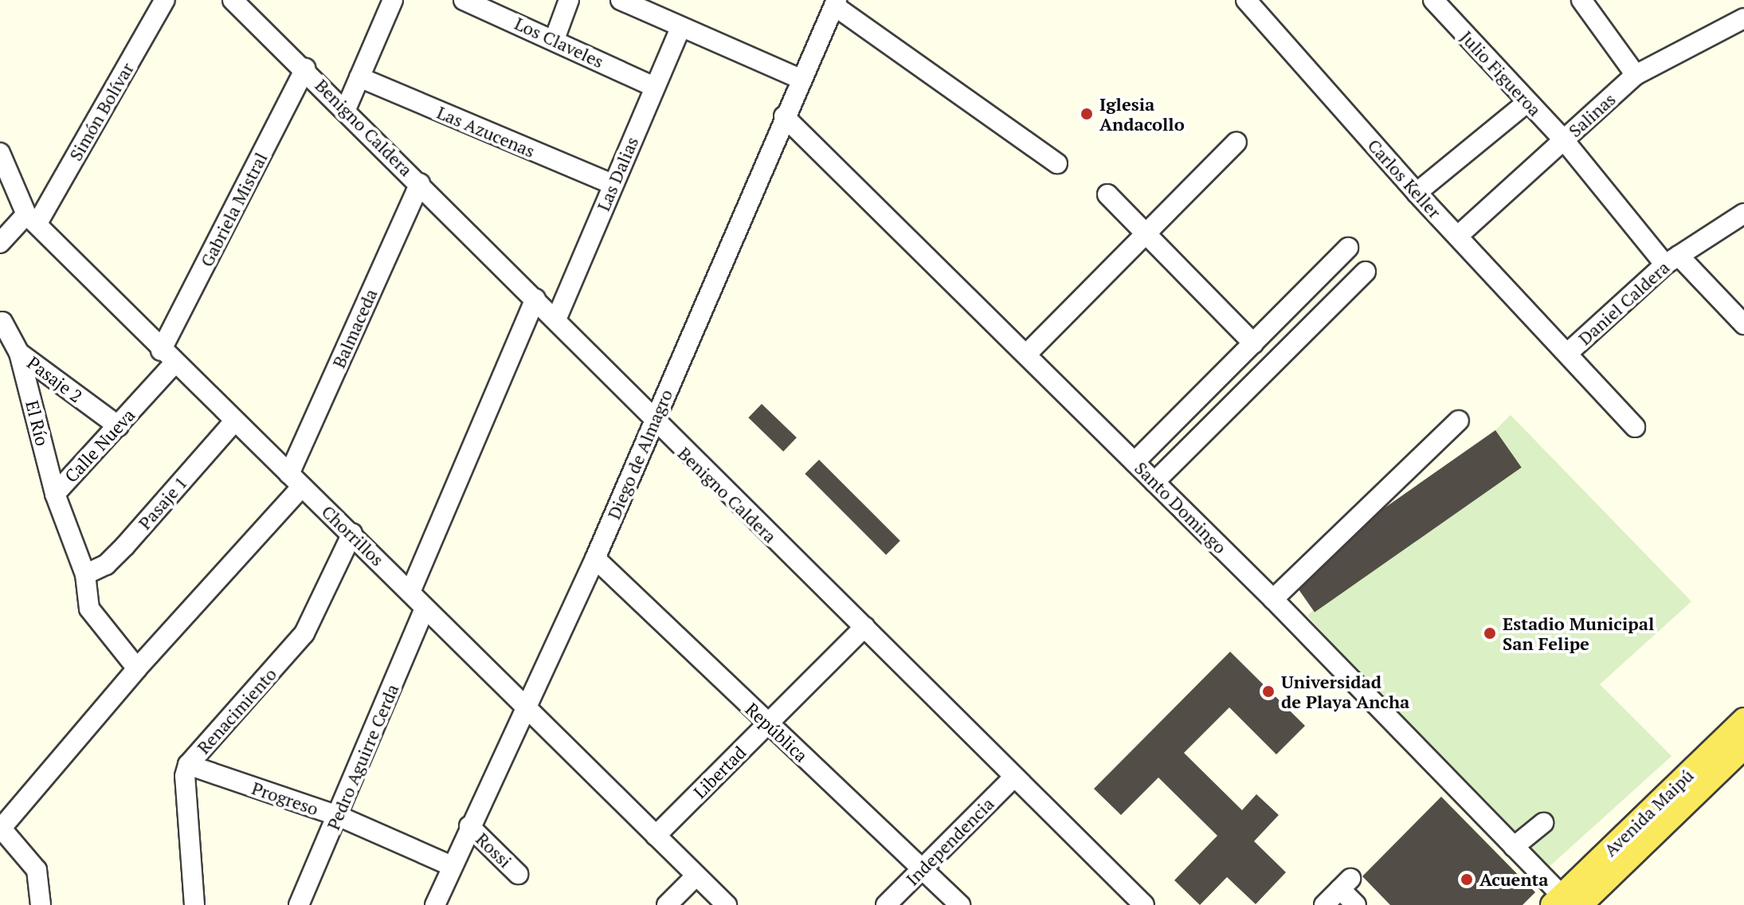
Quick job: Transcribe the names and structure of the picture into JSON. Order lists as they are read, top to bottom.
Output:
{
  "streets": {
    "main road": ["Avenida Maipú"],
    "street": [
      "Los Claveles",
      "Julio Figueroa",
      "Simón Bolívar",
      "Salinas",
      "Benigno Caldera",
      "Las Azucenas",
      "Las Dalias",
      "Carlos Keller",
      "Gabriela Mistral",
      "Daniel Caldera",
      "Balmaceda",
      "Pasaje 2",
      "El Río",
      "Calle Nueva",
      "Diego de Almagro",
      "Pasaje 1",
      "Santo Domingo",
      "Chorrillos",
      "Renacimiento",
      "República",
      "Pedro Aguirre Cerda",
      "Libertad",
      "Progreso",
      "Independencia",
      "Rossi"
    ]
  },
  "crossings": [
    ["Los Claveles", "Las Dalias"],
    ["Julio Figueroa", "Salinas"],
    ["Julio Figueroa", "Daniel Caldera"],
    ["Simón Bolívar", "Chorrillos"],
    ["Salinas", "Carlos Keller"],
    ["Benigno Caldera", "Las Dalias"],
    ["Benigno Caldera", "Gabriela Mistral"],
    ["Benigno Caldera", "Balmaceda"],
    ["Benigno Caldera", "Diego de Almagro"],
    ["Benigno Caldera", "Libertad"],
    ["Benigno Caldera", "Independencia"],
    ["Las Azucenas", "Las Dalias"],
    ["Carlos Keller", "Daniel Caldera"],
    ["Gabriela Mistral", "Calle Nueva"],
    ["Gabriela Mistral", "Chorrillos"],
    ["Balmaceda", "Chorrillos"],
    ["Pasaje 2", "El Río"],
    ["Pasaje 2", "Calle Nueva"],
    ["El Río", "Calle Nueva"],
    ["Calle Nueva", "Pasaje 1"],
    ["Calle Nueva", "Chorrillos"],
    ["Diego de Almagro", "Santo Domingo"],
    ["Diego de Almagro", "Chorrillos"],
    ["Diego de Almagro", "República"],
    ["Diego de Almagro", "Progreso"],
    ["Diego de Almagro", "Rossi"],
    ["Pasaje 1", "Chorrillos"],
    ["Santo Domingo", "Avenida Maipú"],
    ["Chorrillos", "Renacimiento"],
    ["Chorrillos", "Pedro Aguirre Cerda"],
    ["Chorrillos", "Libertad"],
    ["Renacimiento", "Progreso"],
    ["República", "Libertad"],
    ["República", "Independencia"],
    ["Pedro Aguirre Cerda", "Progreso"]
  ],
  "places": [
    "Iglesia Andacollo",
    "Estadio Municipal San Felipe",
    "Universidad de Playa Ancha",
    "Acuenta"
  ]
}
